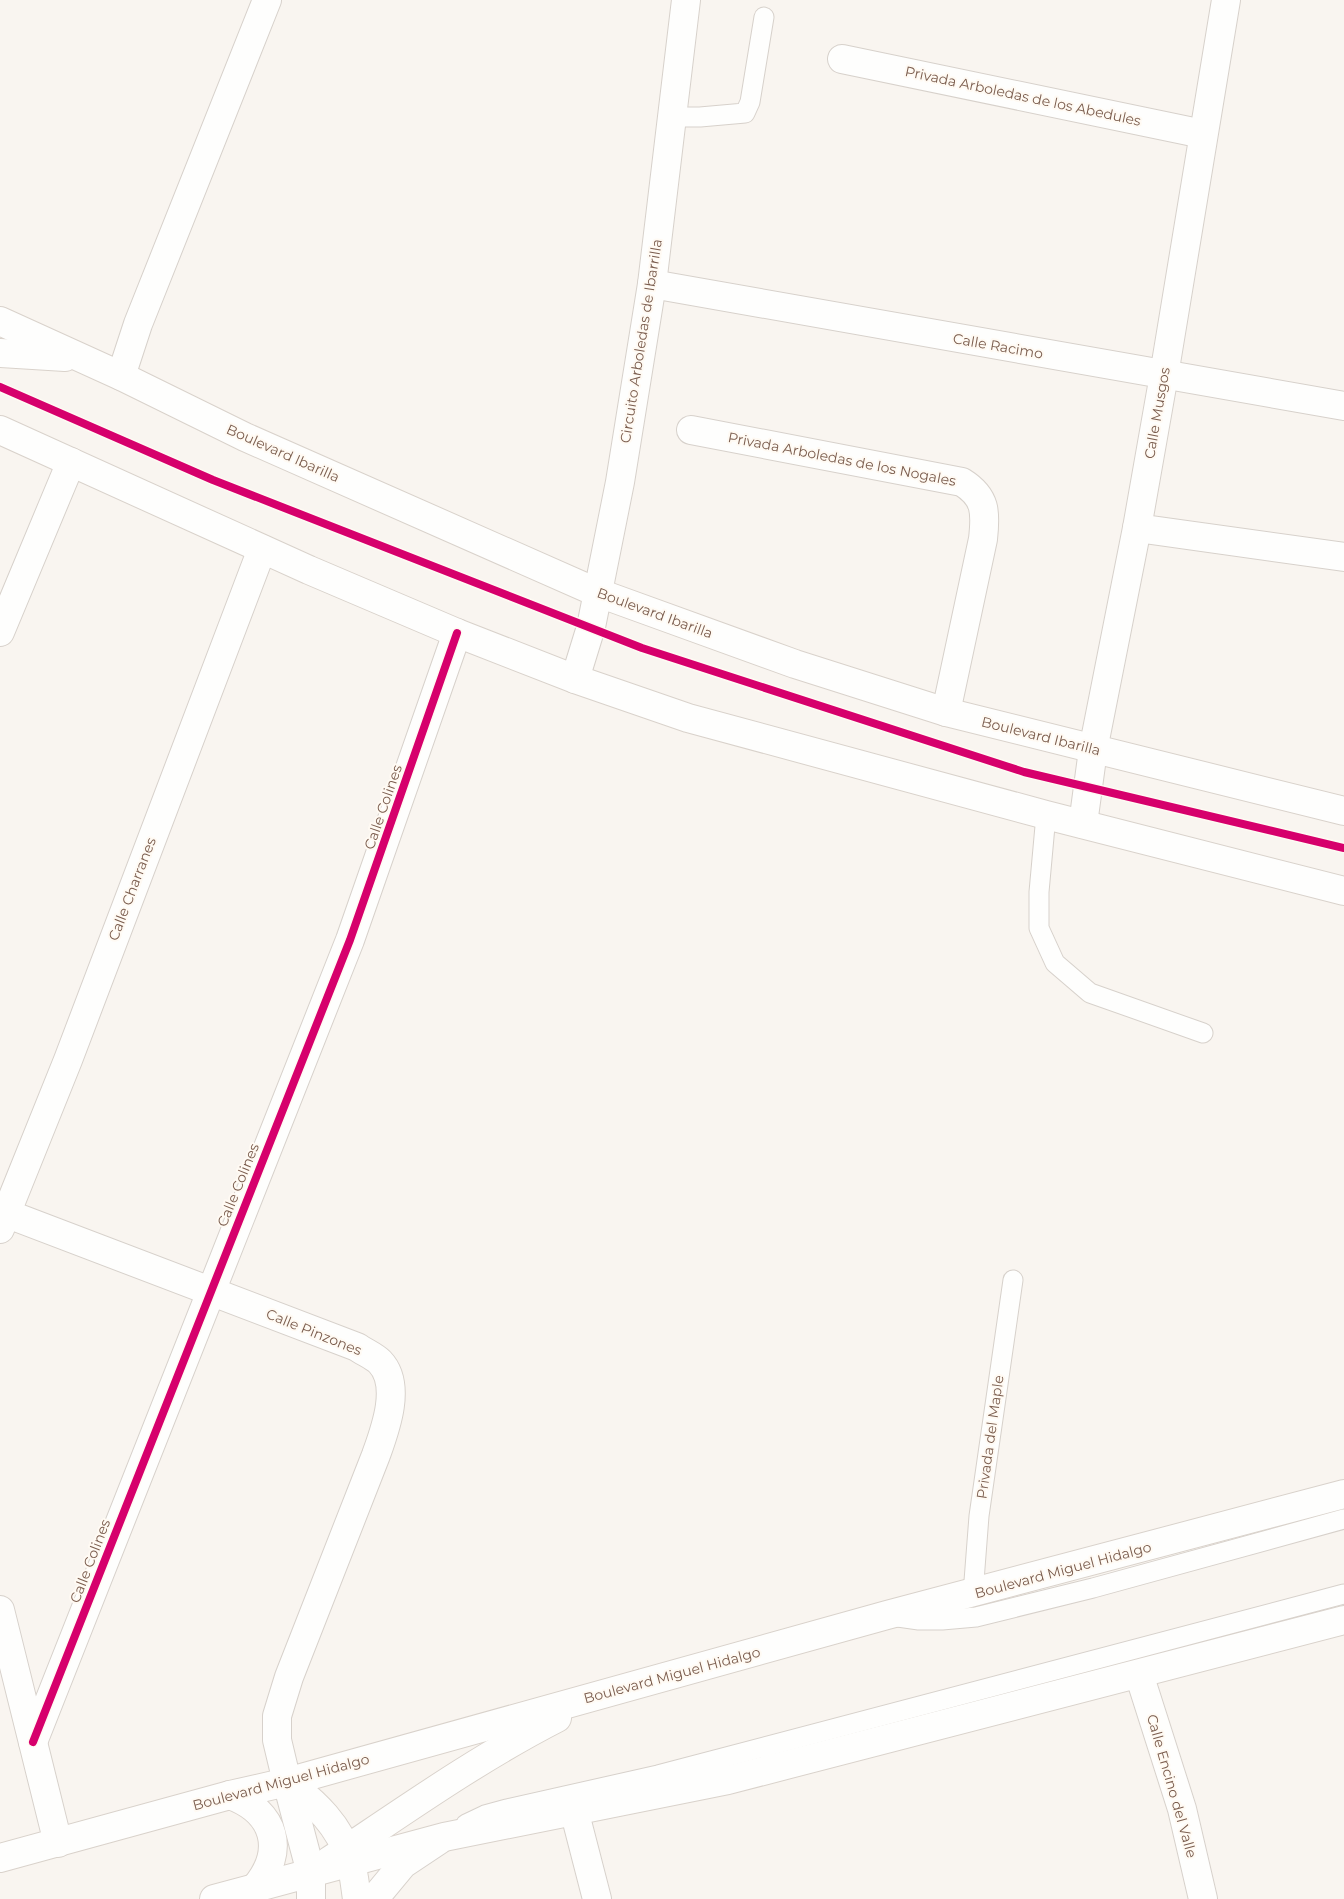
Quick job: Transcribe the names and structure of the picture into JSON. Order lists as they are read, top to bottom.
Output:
{
  "streets": {
    "street": [
      "Privada Arboledas de los Abedules",
      "Circuito Arboledas de Ibarrilla",
      "Calle Racimo",
      "Calle Musgos",
      "Boulevard Ibarilla",
      "Privada Arboledas de los Nogales",
      "Calle Colines",
      "Calle Charranes",
      "Calle Pinzones",
      "Boulevard Miguel Hidalgo",
      "Calle Encino del Valle"
    ],
    "lane": ["Privada del Maple"]
  },
  "crossings": [
    ["Privada Arboledas de los Abedules", "Calle Musgos"],
    ["Circuito Arboledas de Ibarrilla", "Calle Racimo"],
    ["Circuito Arboledas de Ibarrilla", "Boulevard Ibarilla"],
    ["Calle Racimo", "Calle Musgos"],
    ["Calle Musgos", "Boulevard Ibarilla"],
    ["Boulevard Ibarilla", "Privada Arboledas de los Nogales"],
    ["Calle Colines", "Calle Pinzones"],
    ["Calle Charranes", "Calle Pinzones"],
    ["Calle Pinzones", "Boulevard Miguel Hidalgo"],
    ["Privada del Maple", "Boulevard Miguel Hidalgo"]
  ]
}
